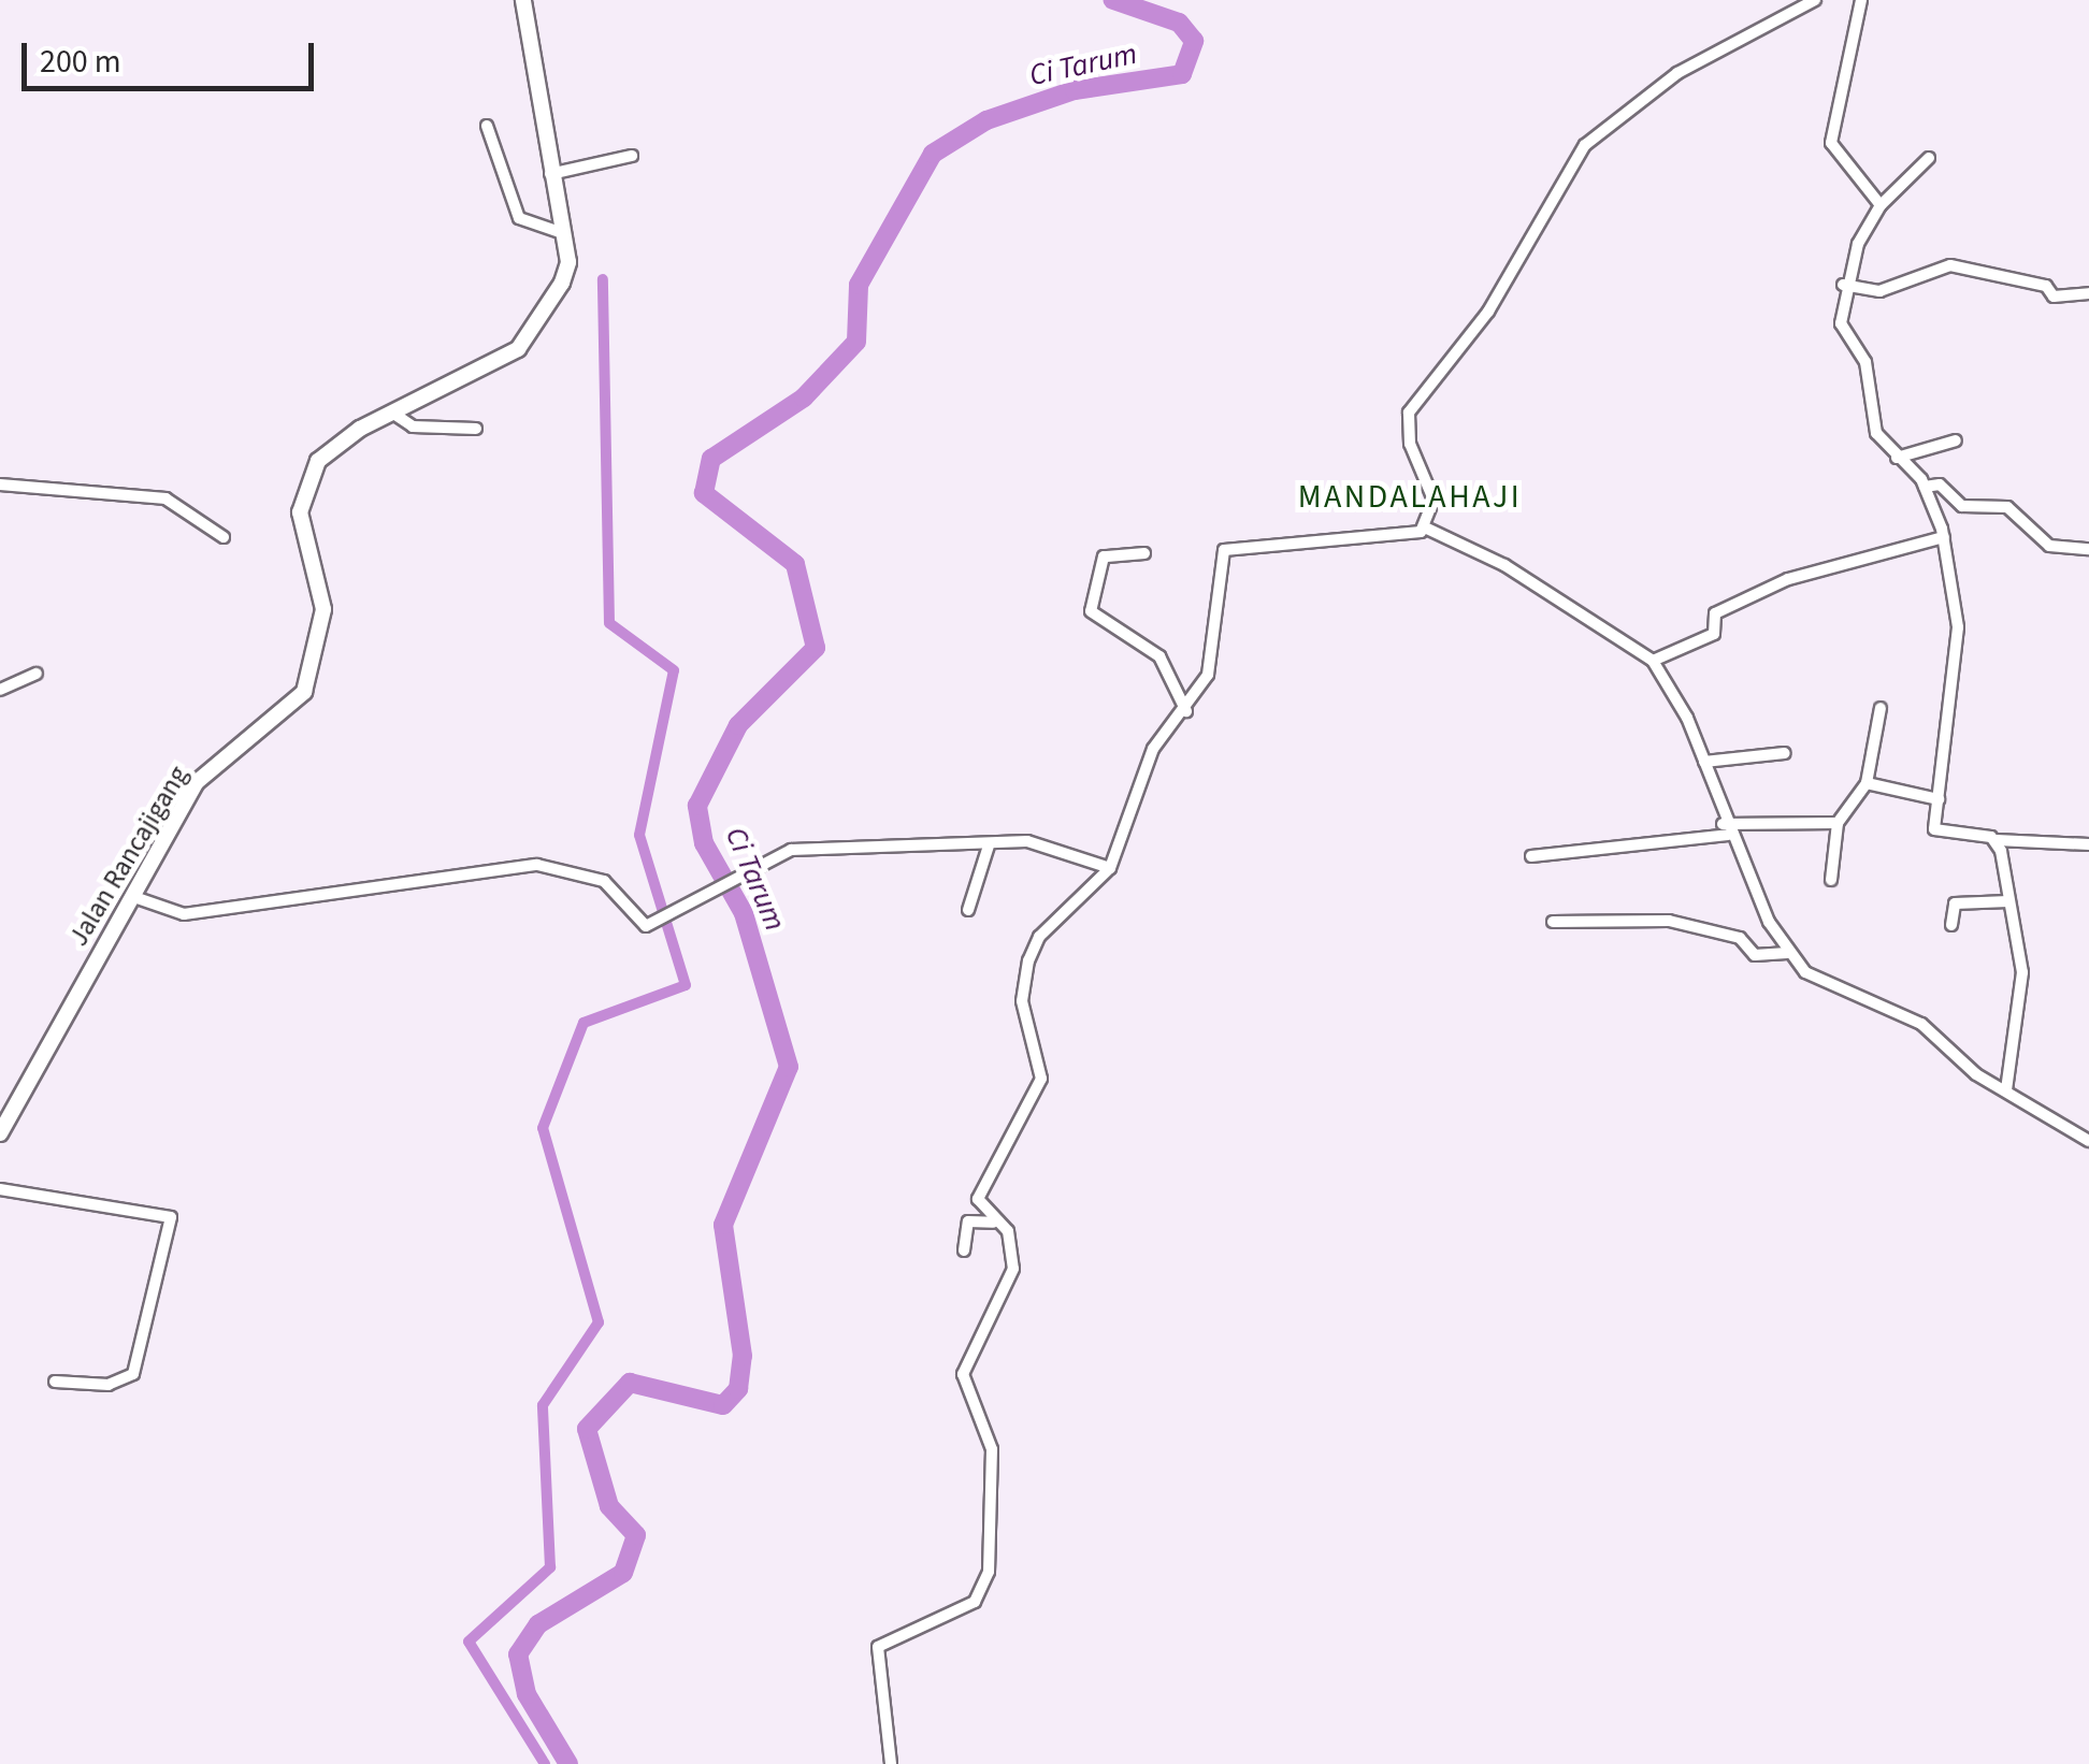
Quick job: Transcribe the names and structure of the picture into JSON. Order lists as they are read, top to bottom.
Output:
{
  "streets": {
    "main road": ["Jalan Rancajigang"]
  },
  "districts": ["MANDALAHAJI"],
  "water": ["Ci Tarum"],
  "scale_bar": "200 m"
}
